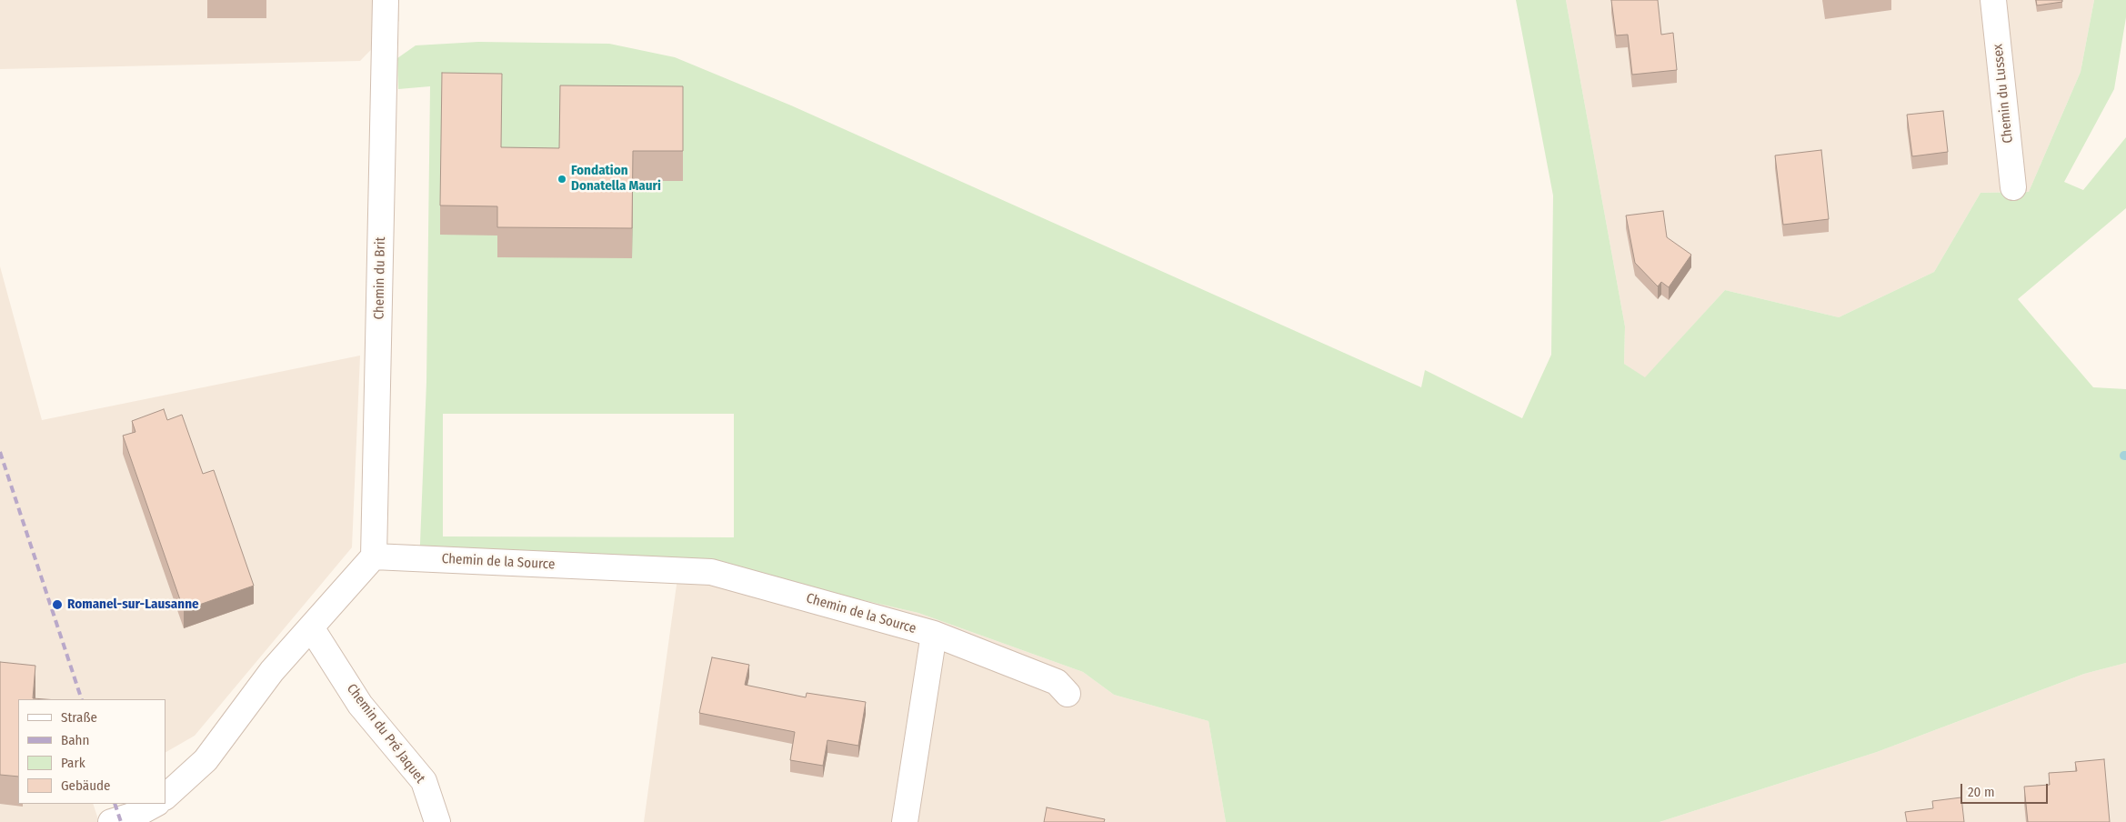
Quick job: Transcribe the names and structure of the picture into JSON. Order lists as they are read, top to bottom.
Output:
{
  "streets": {
    "street": [
      "Chemin du Lussex",
      "Chemin du Brit",
      "Chemin de la Source",
      "Chemin du Pré Jaquet"
    ]
  },
  "crossings": [
    ["Chemin du Brit", "Chemin de la Source"]
  ],
  "places": ["Fondation Donatella Mauri", "Romanel-sur-Lausanne"],
  "legend": [
    "Straße",
    "Bahn",
    "Park",
    "Gebäude"
  ],
  "scale_bar": "20 m"
}
